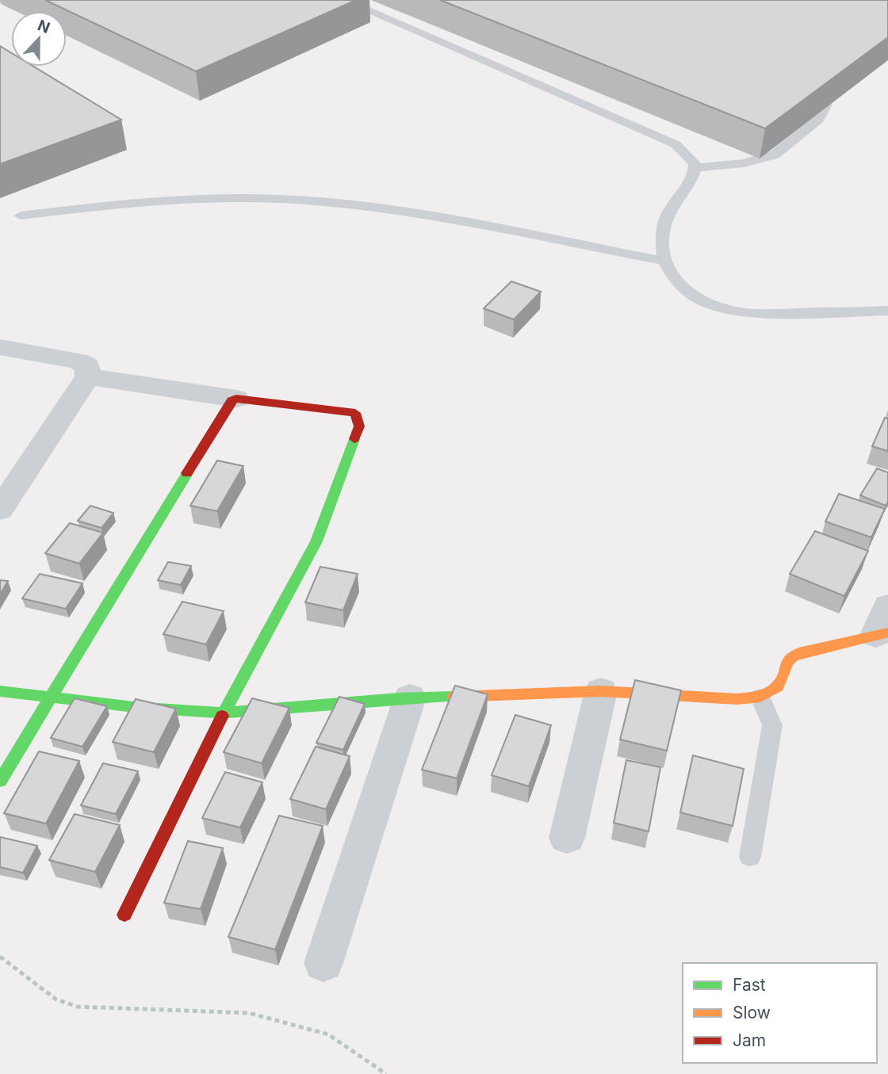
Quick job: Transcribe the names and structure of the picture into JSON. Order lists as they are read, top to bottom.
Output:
{
  "legend": ["Fast", "Slow", "Jam"],
  "north": "top"
}
